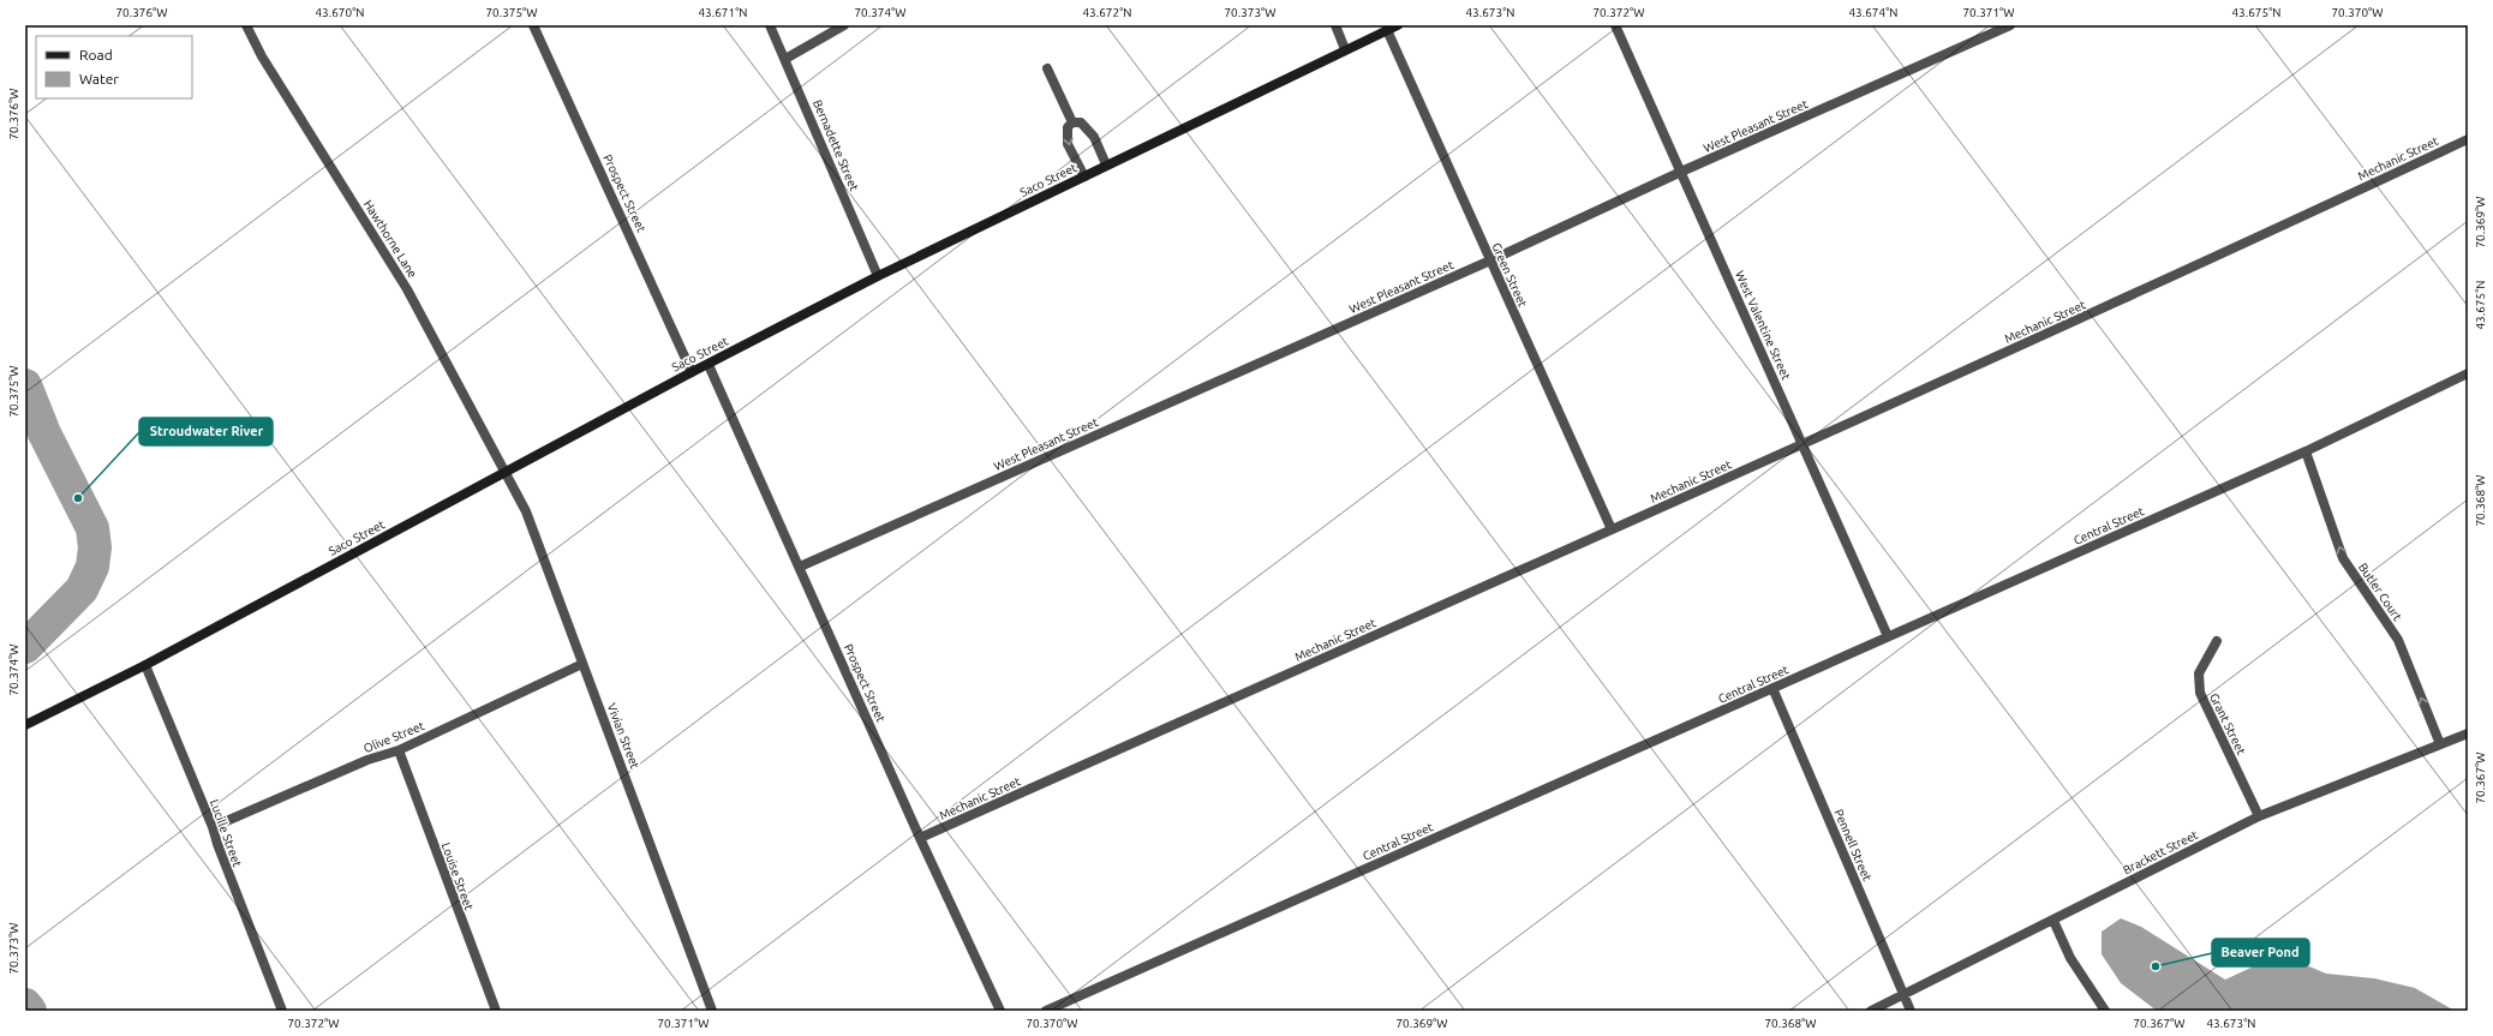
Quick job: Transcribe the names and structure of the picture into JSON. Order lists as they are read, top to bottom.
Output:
{
  "streets": {
    "main road": ["Saco Street"],
    "street": [
      "West Pleasant Street",
      "Bernadette Street",
      "Mechanic Street",
      "Prospect Street",
      "Hawthorne Lane",
      "Green Street",
      "West Valentine Street",
      "Central Street",
      "Butler Court",
      "Grant Street",
      "Vivian Street",
      "Olive Street",
      "Lucille Street",
      "Pennell Street",
      "Brackett Street",
      "Louise Street"
    ]
  },
  "crossings": [
    ["West Pleasant Street", "Prospect Street"],
    ["West Pleasant Street", "Green Street"],
    ["West Pleasant Street", "West Valentine Street"],
    ["Bernadette Street", "Saco Street"],
    ["Mechanic Street", "Prospect Street"],
    ["Mechanic Street", "Green Street"],
    ["Mechanic Street", "West Valentine Street"],
    ["Saco Street", "Prospect Street"],
    ["Saco Street", "Hawthorne Lane"],
    ["Saco Street", "Green Street"],
    ["Saco Street", "Vivian Street"],
    ["Saco Street", "Lucille Street"],
    ["Hawthorne Lane", "Vivian Street"],
    ["West Valentine Street", "Central Street"],
    ["Central Street", "Butler Court"],
    ["Central Street", "Pennell Street"],
    ["Butler Court", "Brackett Street"],
    ["Grant Street", "Brackett Street"],
    ["Vivian Street", "Olive Street"],
    ["Olive Street", "Lucille Street"],
    ["Olive Street", "Louise Street"],
    ["Pennell Street", "Brackett Street"]
  ],
  "one_way": ["Butler Court"],
  "places": ["Stroudwater River", "Beaver Pond"],
  "legend": ["Road", "Water"],
  "coordinates": [
    "70.376°W",
    "43.670°N",
    "70.375°W",
    "43.671°N",
    "70.374°W",
    "43.672°N",
    "70.373°W",
    "43.673°N",
    "70.372°W",
    "43.674°N",
    "70.371°W",
    "43.675°N",
    "70.370°W",
    "70.369°W",
    "70.368°W",
    "70.367°W"
  ]
}
